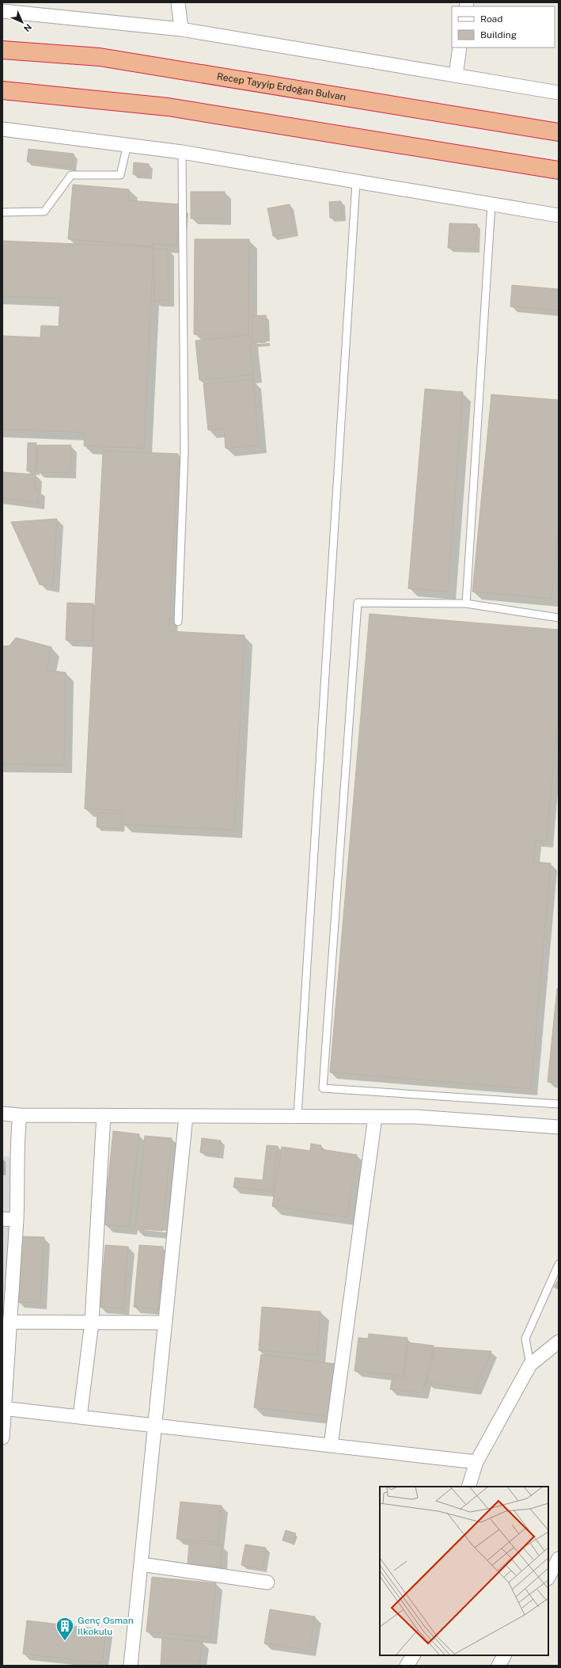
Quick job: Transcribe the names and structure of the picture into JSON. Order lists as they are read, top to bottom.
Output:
{
  "streets": {
    "highway": ["Recep Tayyip Erdoğan Bulvarı"]
  },
  "places": {
    "building": ["Genç Osman İlkokulu"]
  },
  "legend": ["Road", "Building"],
  "north": "bottom right"
}
